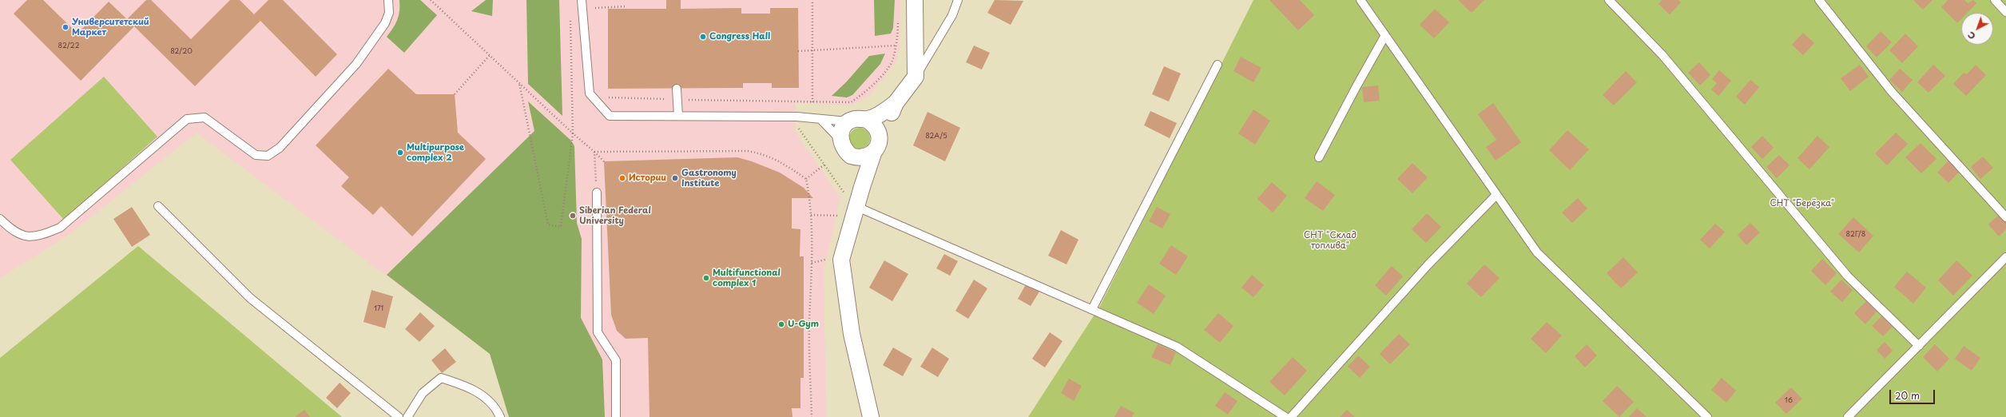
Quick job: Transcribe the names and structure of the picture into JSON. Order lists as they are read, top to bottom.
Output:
{
  "parks": ["СНТ \"Берёзка\"", "СНТ \"Склад топлива\""],
  "places": [
    "Университетский Маркет",
    "Congress Hall",
    "Multipurpose complex 2",
    "Истории",
    "Gastronomy Institute",
    "Siberian Federal University",
    "Multifunctional complex 1",
    "U-Gym"
  ],
  "house_numbers": [
    "82/22",
    "82/20",
    "82А/5",
    "82Г/8",
    "171",
    "16"
  ],
  "scale_bar": "20 m",
  "north": "bottom left"
}
